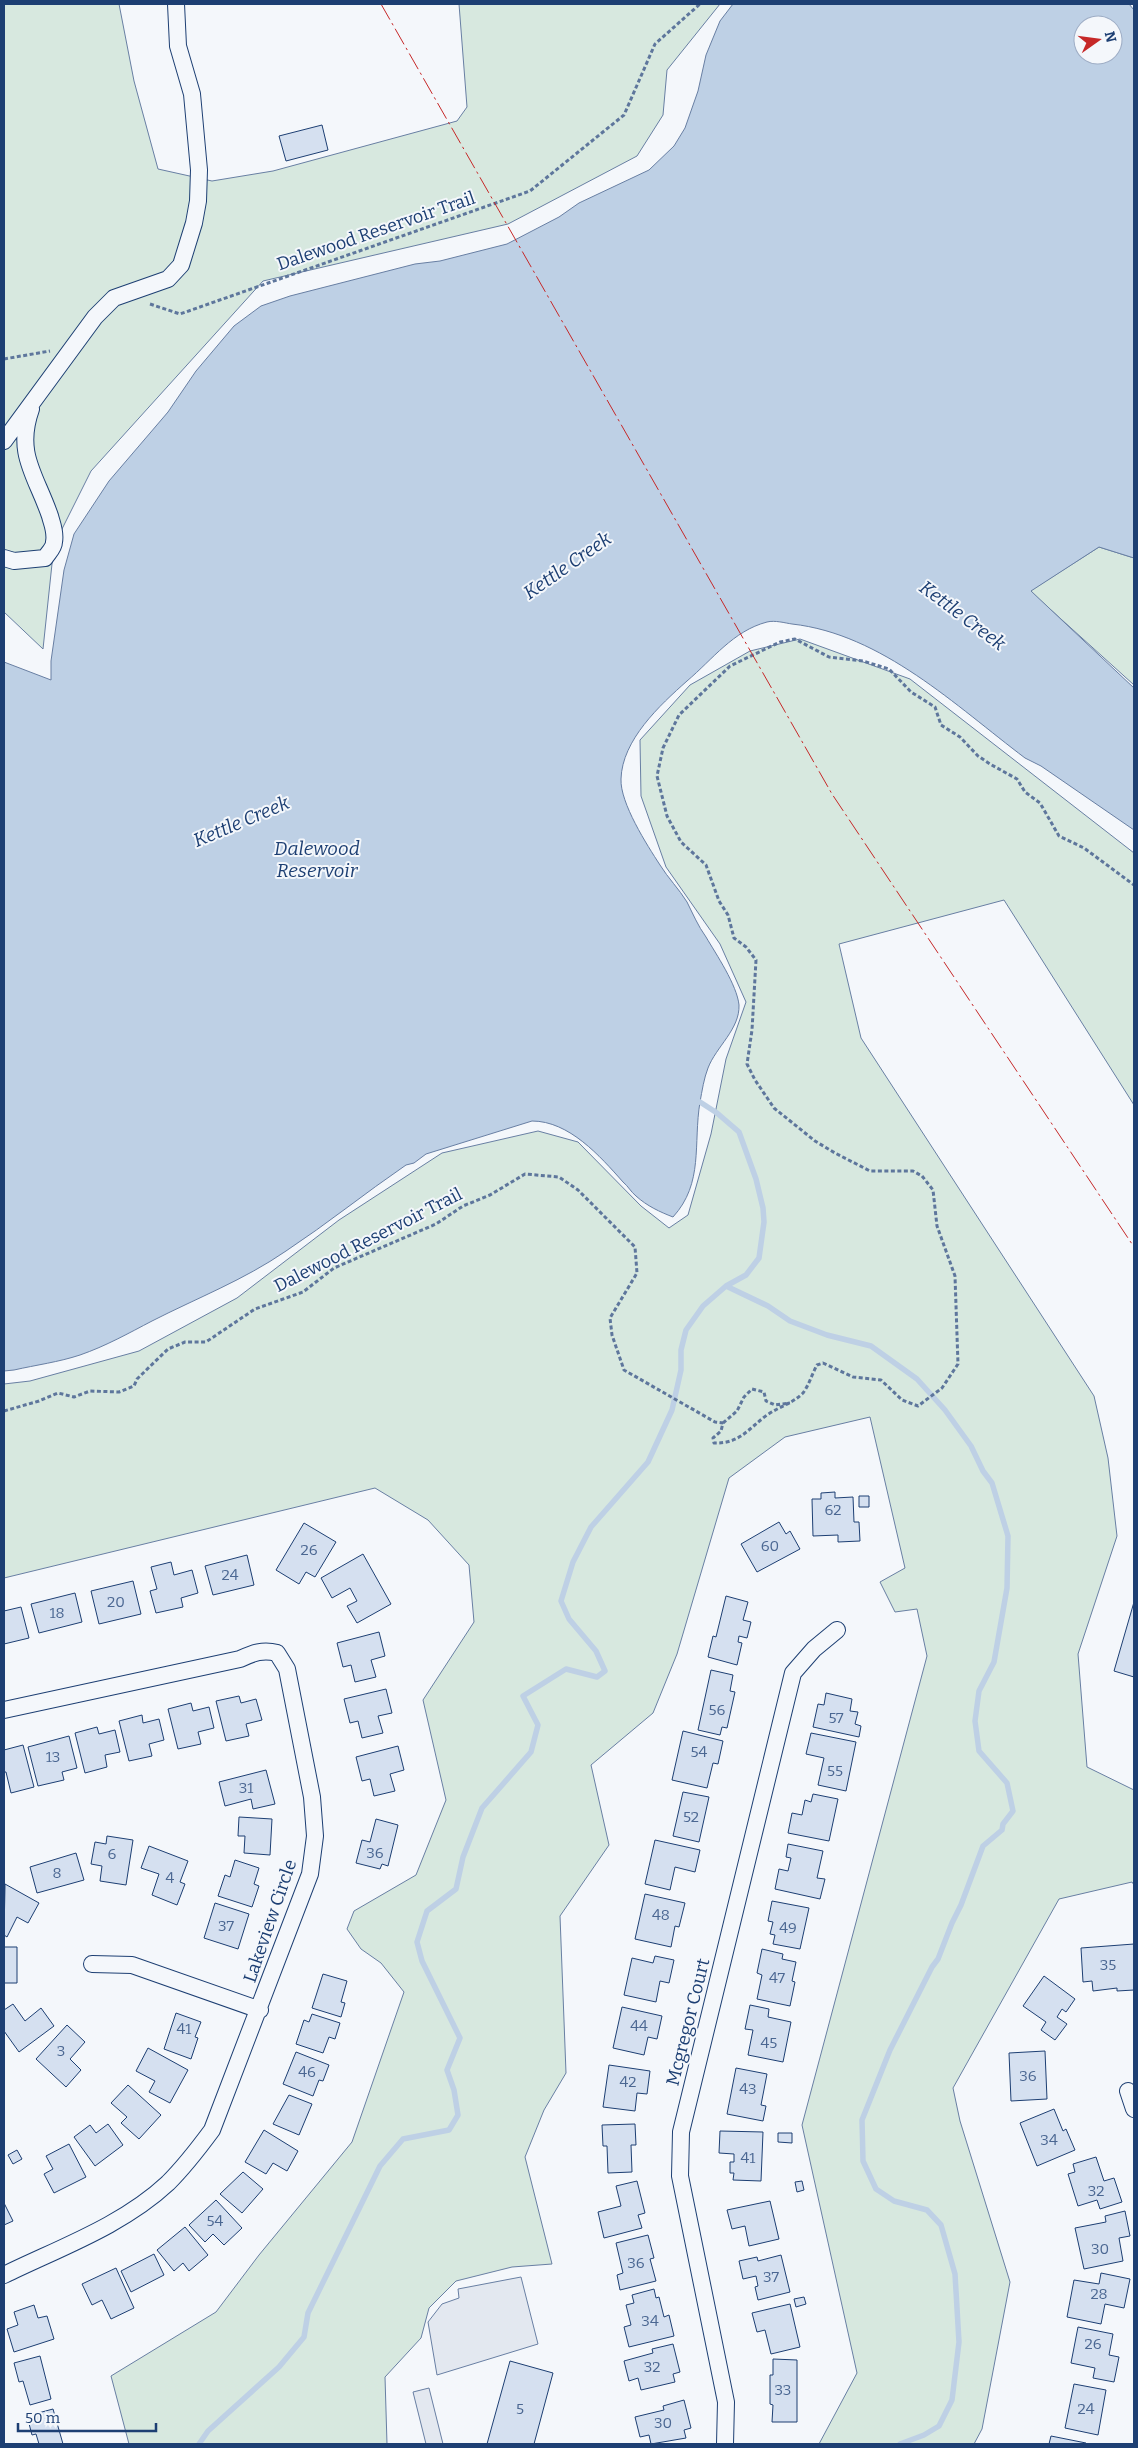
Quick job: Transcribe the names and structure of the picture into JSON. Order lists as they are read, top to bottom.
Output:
{
  "streets": {
    "street": ["Lakeview Circle", "Mcgregor Court"],
    "path": ["Dalewood Reservoir Trail"]
  },
  "water": ["Kettle Creek", "Dalewood Reservoir"],
  "house_numbers": [
    "62",
    "60",
    "26",
    "24",
    "20",
    "18",
    "56",
    "57",
    "54",
    "13",
    "55",
    "31",
    "52",
    "36",
    "6",
    "8",
    "4",
    "48",
    "37",
    "49",
    "35",
    "47",
    "44",
    "41",
    "45",
    "3",
    "46",
    "36",
    "42",
    "43",
    "34",
    "41",
    "32",
    "54",
    "30",
    "36",
    "37",
    "28",
    "34",
    "26",
    "32",
    "33",
    "5",
    "24",
    "30"
  ],
  "scale_bar": "50 m",
  "north": "right"
}
